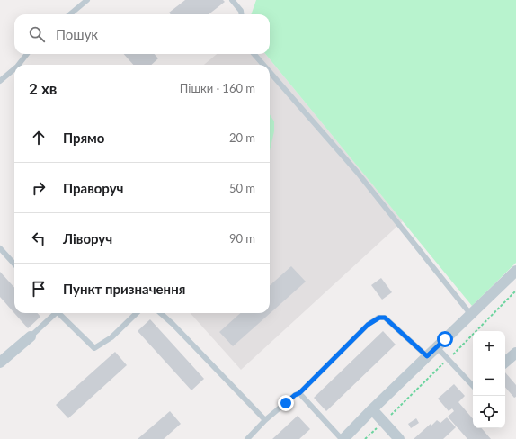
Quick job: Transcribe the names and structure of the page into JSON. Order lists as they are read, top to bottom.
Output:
{
  "page": {
    "search": "Пошук",
    "heading": ["2 хв", "Пішки · 160 m"],
    "list": [
      ["Прямо", "20 m"],
      ["Праворуч", "50 m"],
      ["Ліворуч", "90 m"],
      "Пункт призначення"
    ],
    "map_buttons": ["+", "−"]
  }
}
